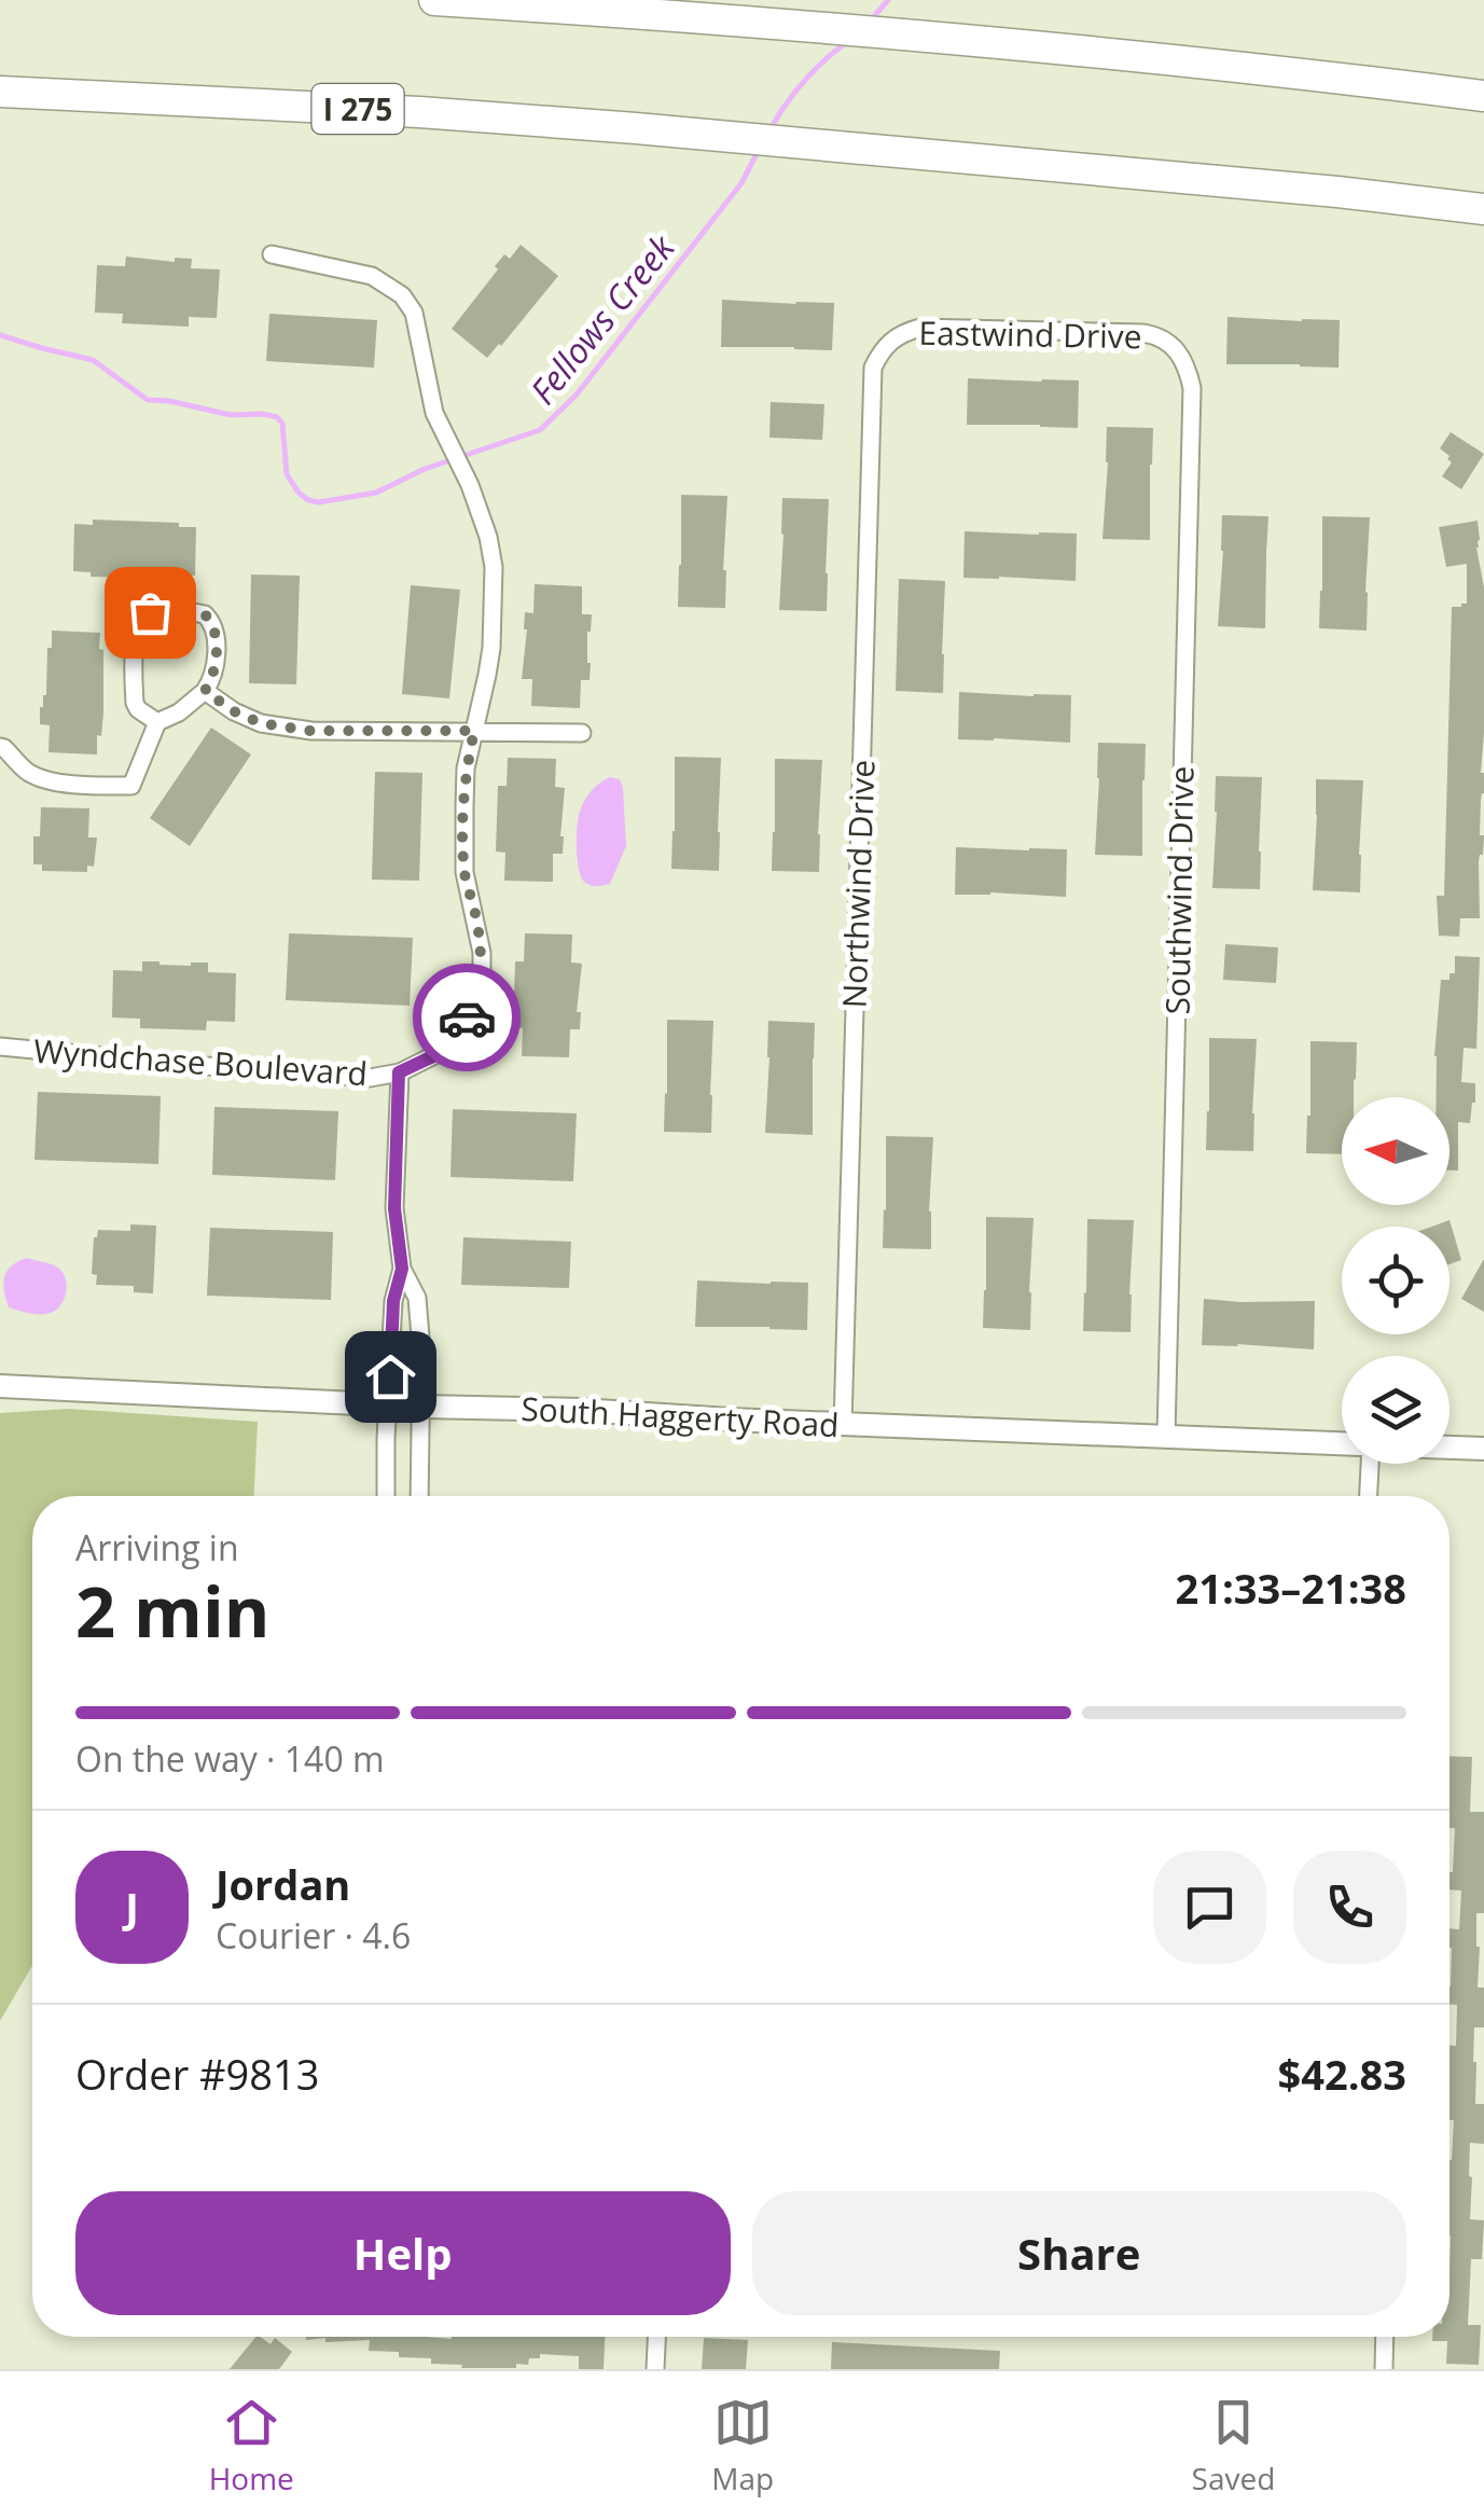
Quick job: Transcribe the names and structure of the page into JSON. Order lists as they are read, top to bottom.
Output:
{
  "streets": {
    "highway": ["I 275"],
    "main road": ["South Haggerty Road"],
    "street": [
      "Eastwind Drive",
      "Northwind Drive",
      "Southwind Drive",
      "Wyndchase Boulevard"
    ]
  },
  "crossings": [
    ["Eastwind Drive", "Northwind Drive"],
    ["Eastwind Drive", "Southwind Drive"],
    ["Northwind Drive", "South Haggerty Road"],
    ["Southwind Drive", "South Haggerty Road"],
    ["Wyndchase Boulevard", "South Haggerty Road"]
  ],
  "water": ["Fellows Creek"],
  "north": "left",
  "page": {
    "heading": ["2 min", "Arriving in", "21:33–21:38"],
    "panel": [
      "Jordan",
      "Courier · 4.6",
      "Order #9813",
      "$42.83"
    ],
    "bar": "On the way · 140 m",
    "round": "J",
    "buttons": ["Help", "Share"],
    "tabs": ["Home", "Map", "Saved"]
  }
}
